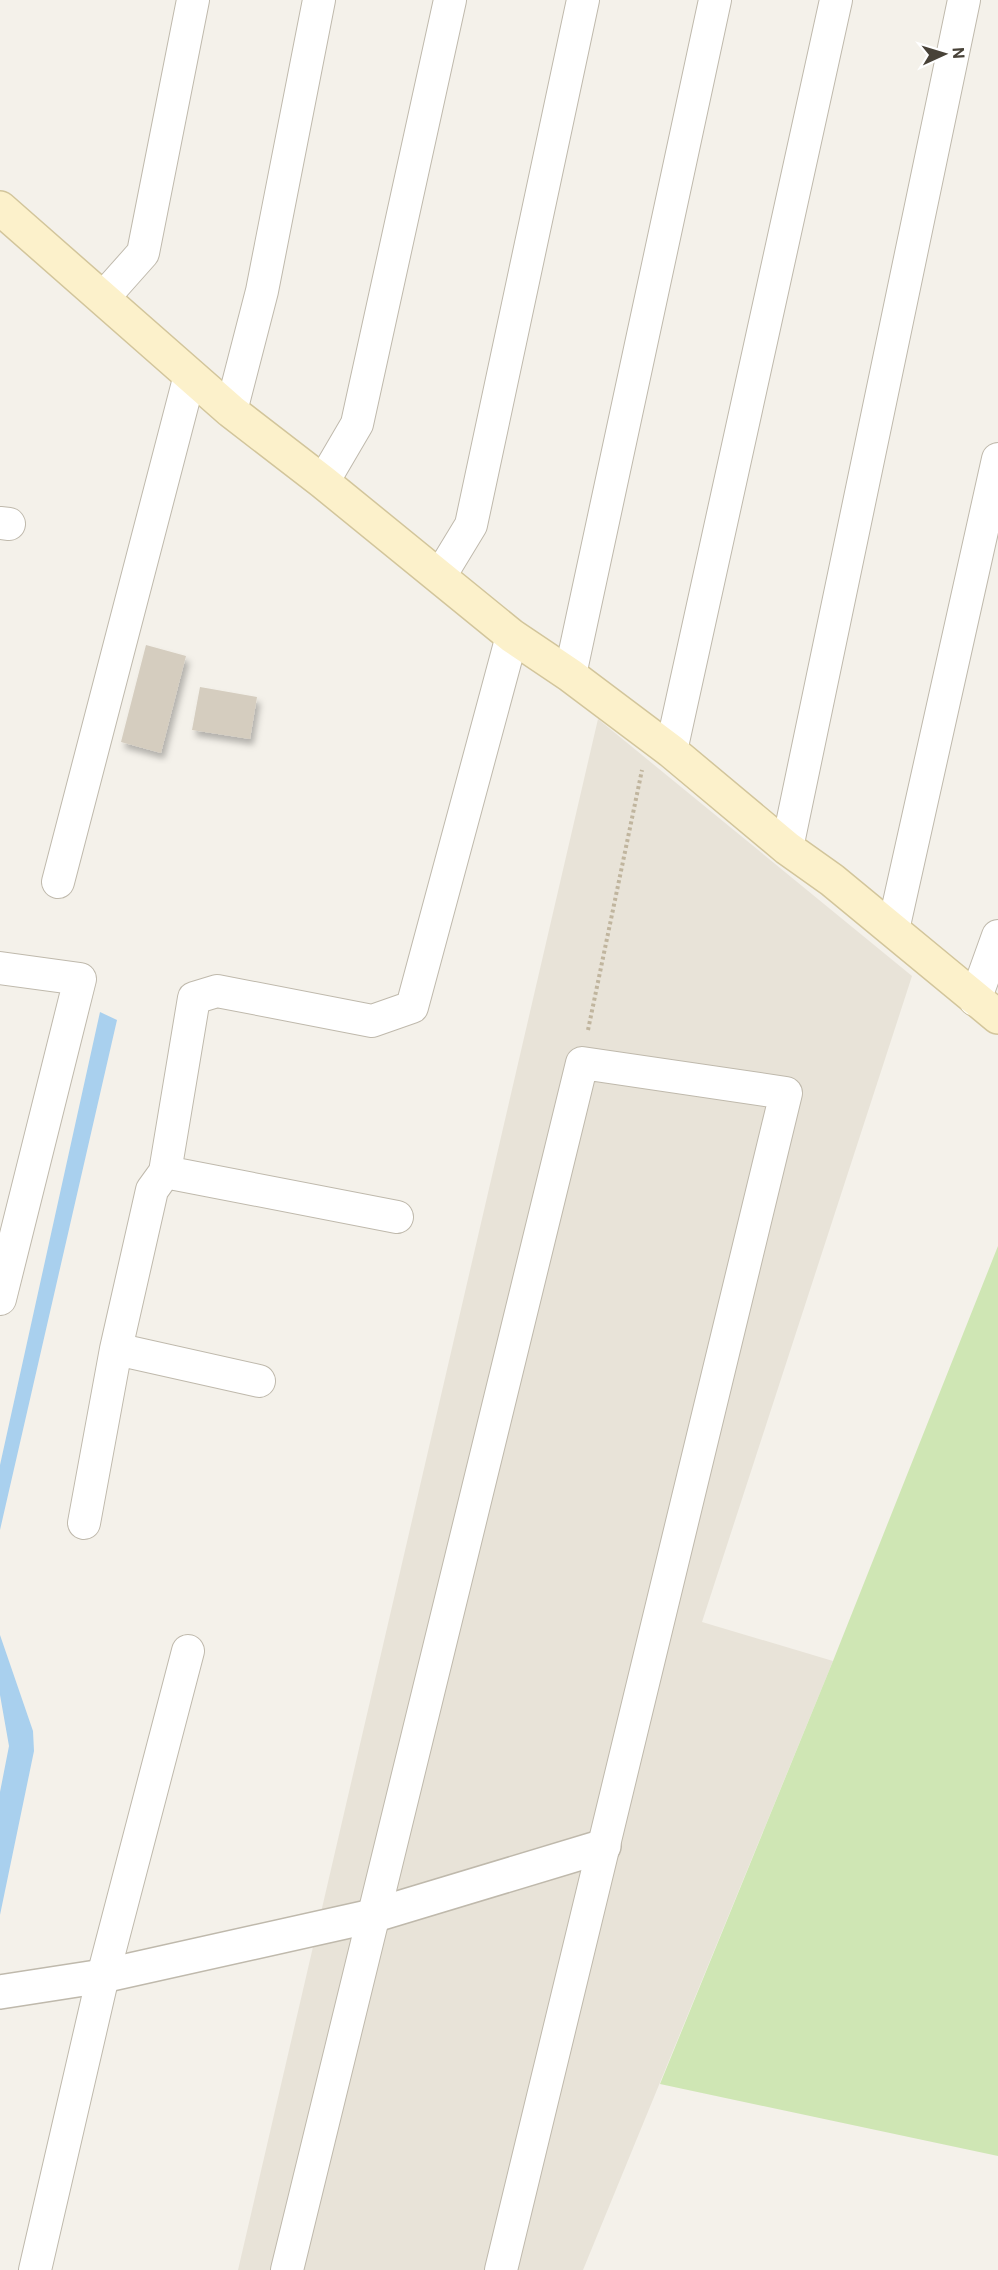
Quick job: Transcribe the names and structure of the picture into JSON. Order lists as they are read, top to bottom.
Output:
{
  "north": "right"
}
